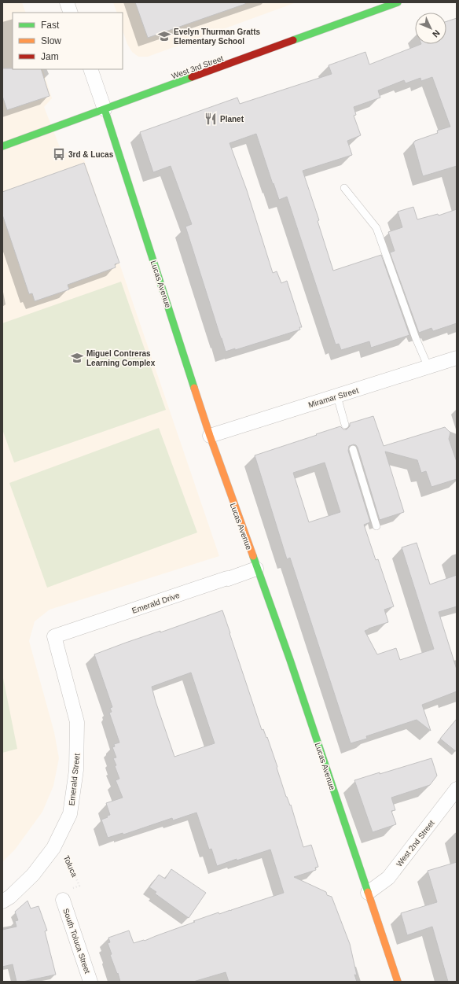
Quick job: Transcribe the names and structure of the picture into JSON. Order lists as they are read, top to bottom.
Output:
{
  "streets": {
    "street": [
      "West 3rd Street",
      "Lucas Avenue",
      "Miramar Street",
      "Emerald Drive",
      "Emerald Street",
      "West 2nd Street",
      "South Toluca Street"
    ],
    "path": ["Toluca"]
  },
  "crossings": [
    ["West 3rd Street", "Lucas Avenue"],
    ["Lucas Avenue", "Miramar Street"],
    ["Lucas Avenue", "Emerald Drive"],
    ["Lucas Avenue", "West 2nd Street"],
    ["Emerald Drive", "Emerald Street"],
    ["Emerald Street", "Toluca"],
    ["Toluca", "South Toluca Street"]
  ],
  "places": {
    "school or university": ["Evelyn Thurman Gratts Elementary School", "Miguel Contreras Learning Complex"],
    "restaurant": ["Planet"],
    "bus stop": ["3rd & Lucas"]
  },
  "legend": ["Fast", "Slow", "Jam"],
  "north": "bottom right"
}
